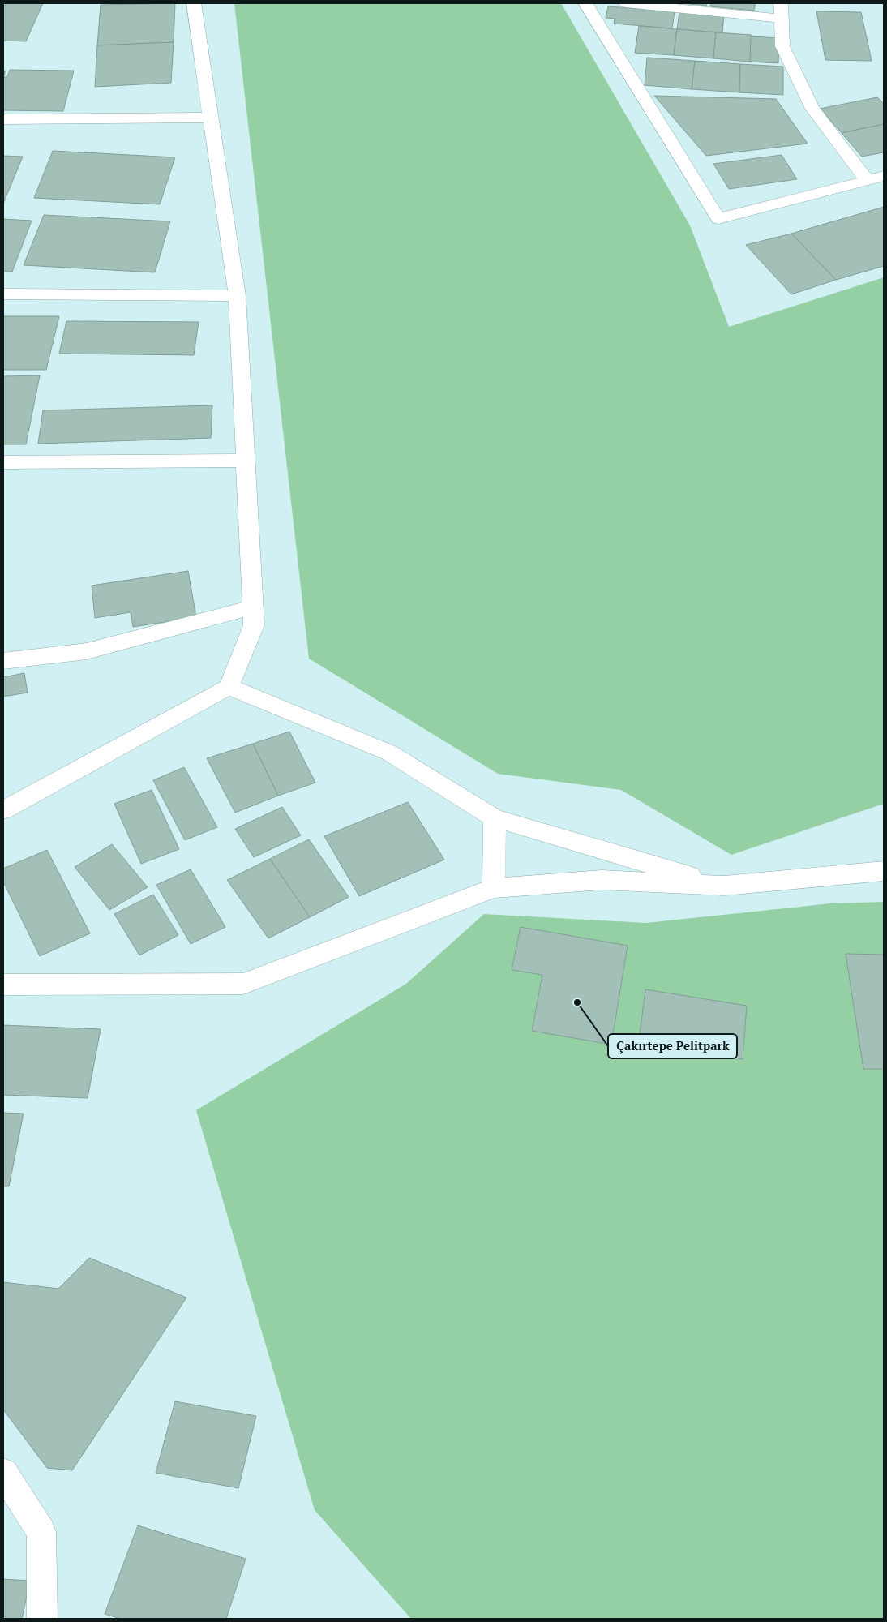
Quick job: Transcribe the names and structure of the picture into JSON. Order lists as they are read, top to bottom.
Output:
{
  "places": ["Çakırtepe Pelitpark"]
}
